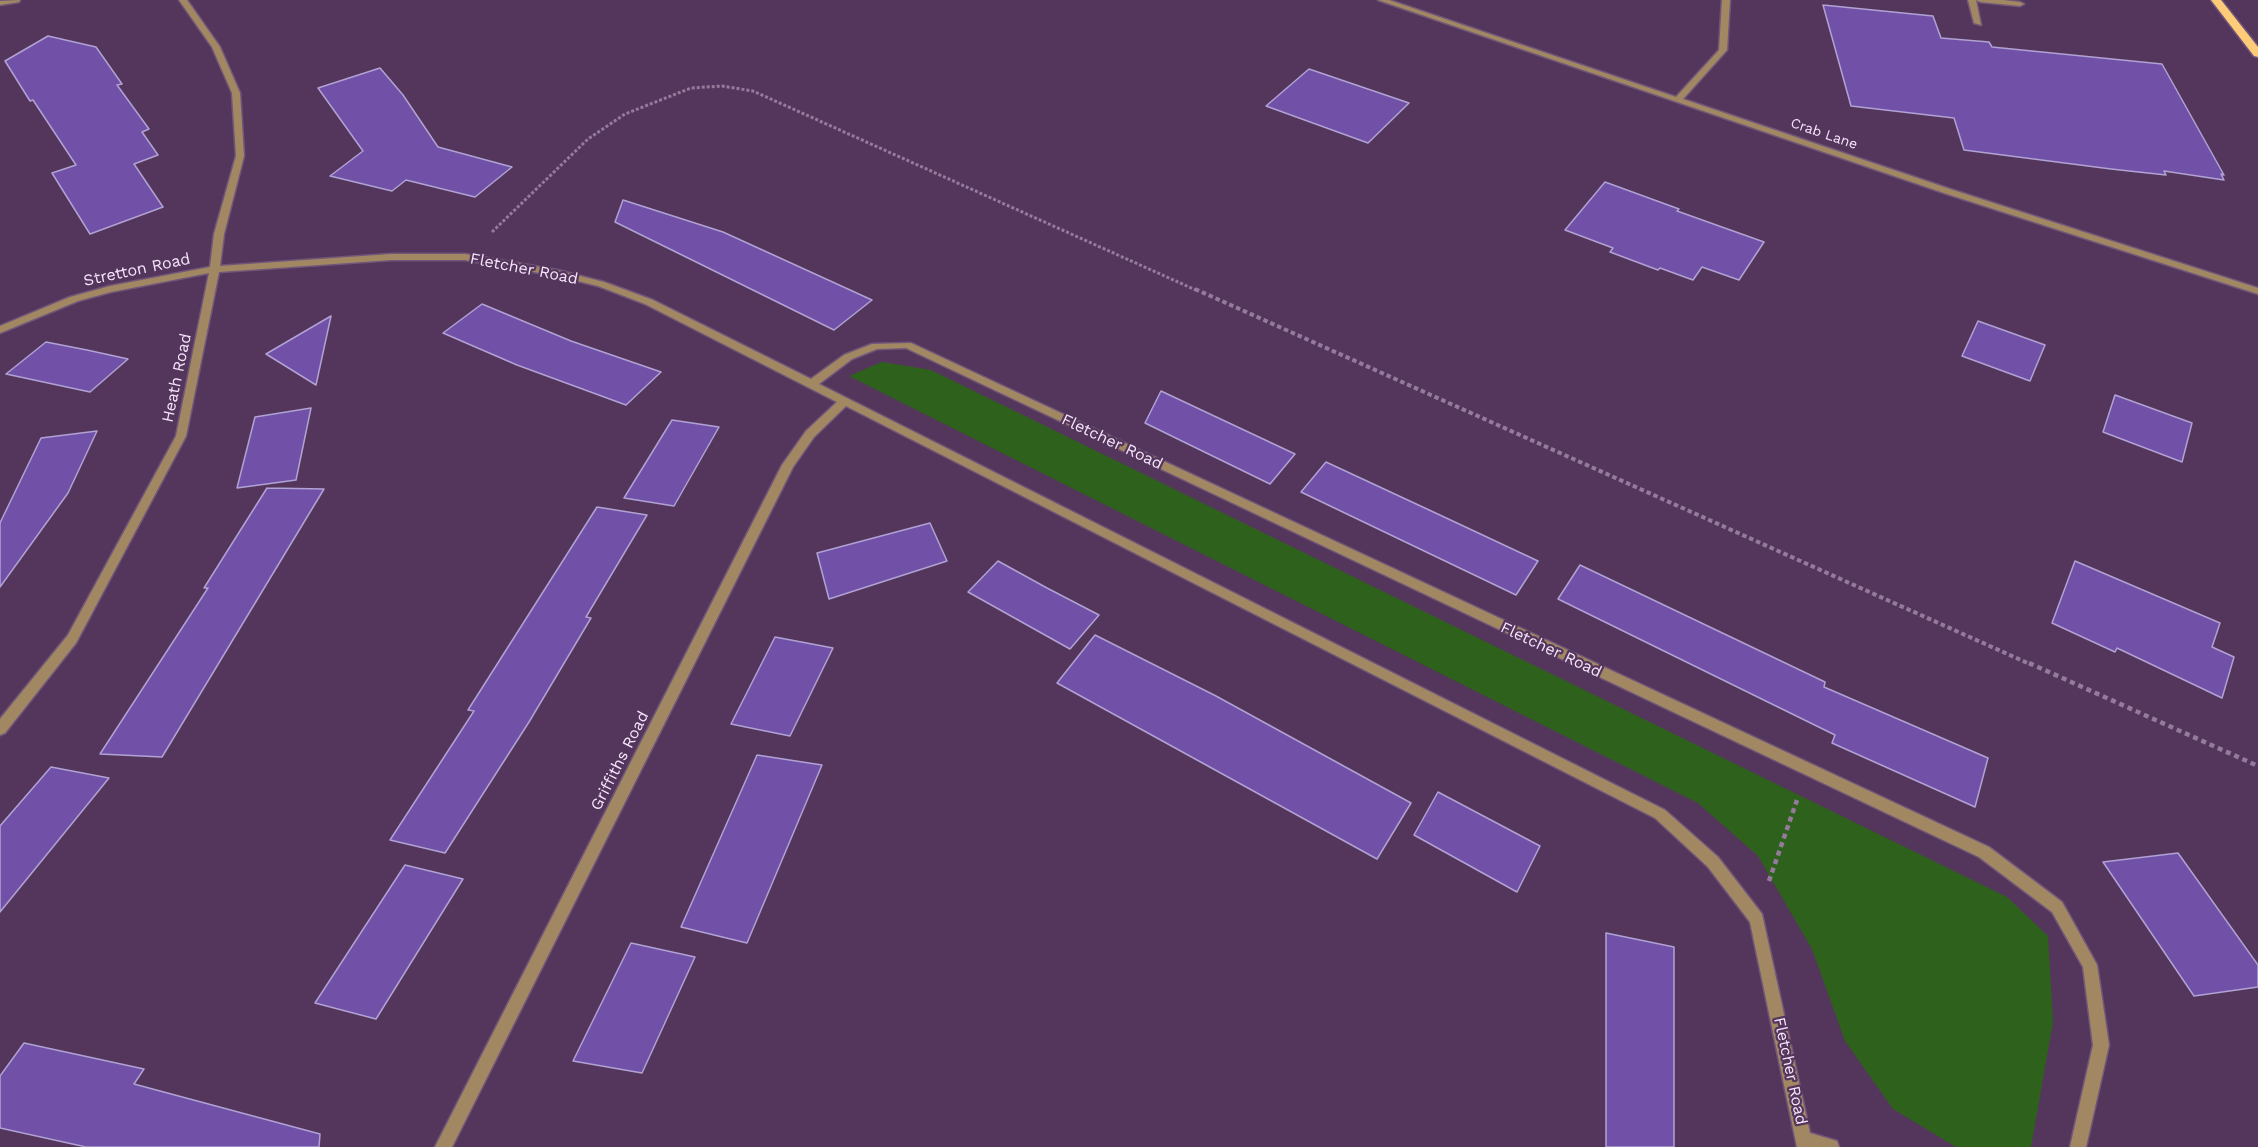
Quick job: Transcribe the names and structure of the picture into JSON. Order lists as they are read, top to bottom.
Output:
{
  "streets": {
    "street": [
      "Crab Lane",
      "Fletcher Road",
      "Stretton Road",
      "Heath Road",
      "Griffiths Road"
    ]
  },
  "crossings": [
    ["Fletcher Road", "Stretton Road"],
    ["Fletcher Road", "Heath Road"],
    ["Fletcher Road", "Griffiths Road"],
    ["Stretton Road", "Heath Road"]
  ]
}
